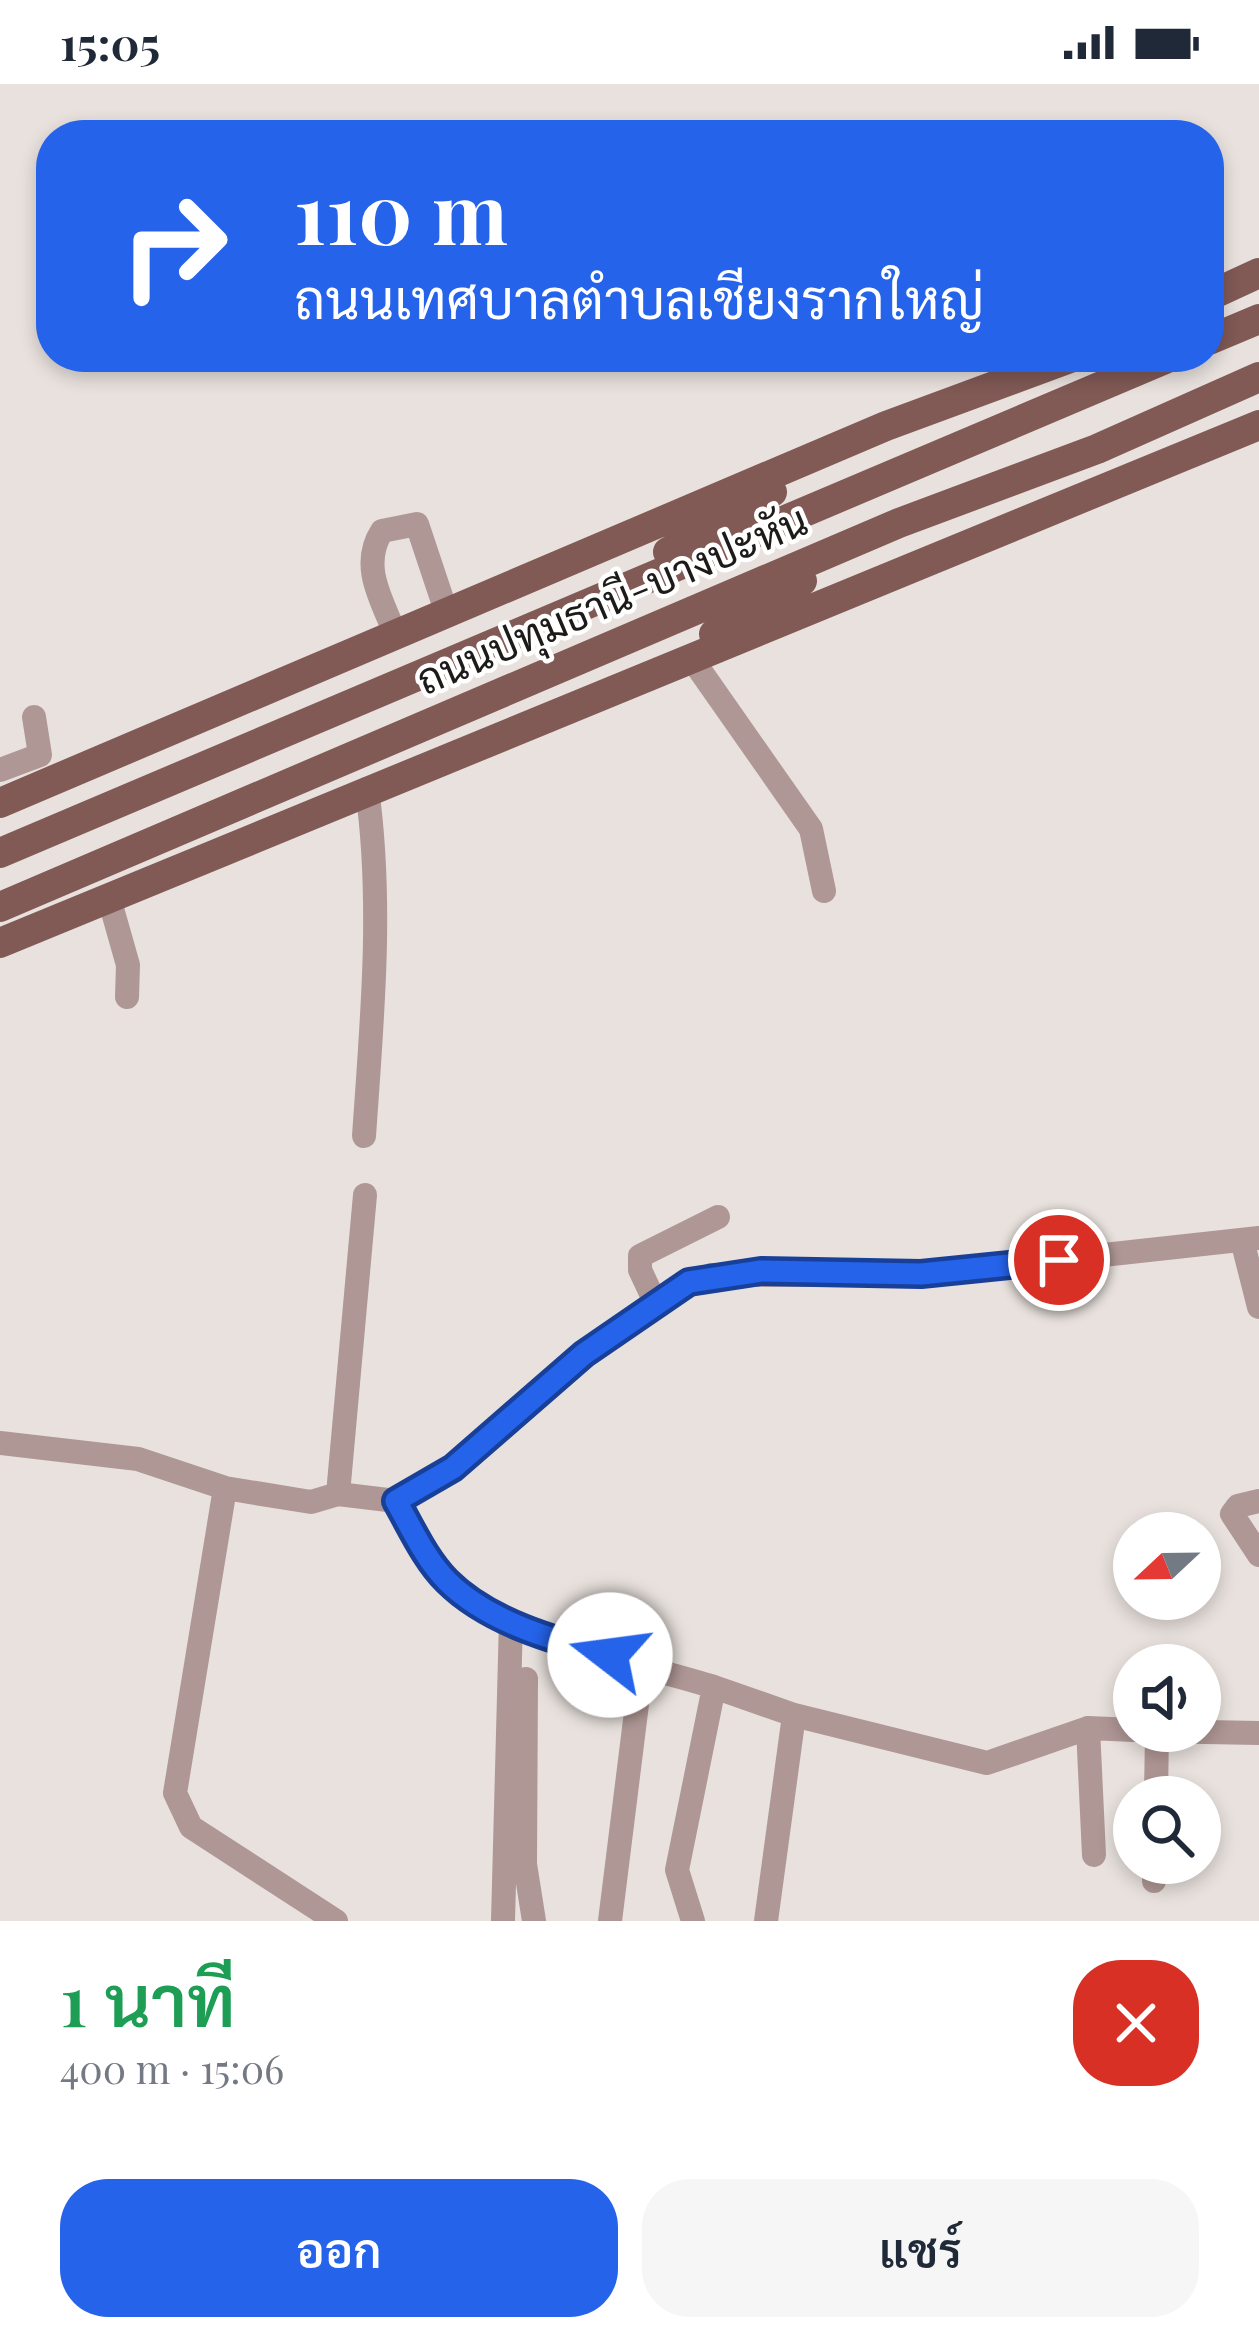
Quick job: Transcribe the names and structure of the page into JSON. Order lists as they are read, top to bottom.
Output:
{
  "streets": {
    "main road": ["ถนนปทุมธานี-บางปะหัน"]
  },
  "north": "left",
  "page": {
    "status": "15:05",
    "turn": ["110 m", "ถนนเทศบาลตำบลเชียงรากใหญ่"],
    "heading": ["1 นาที", "400 m · 15:06"],
    "buttons": ["ออก", "แชร์"]
  }
}
